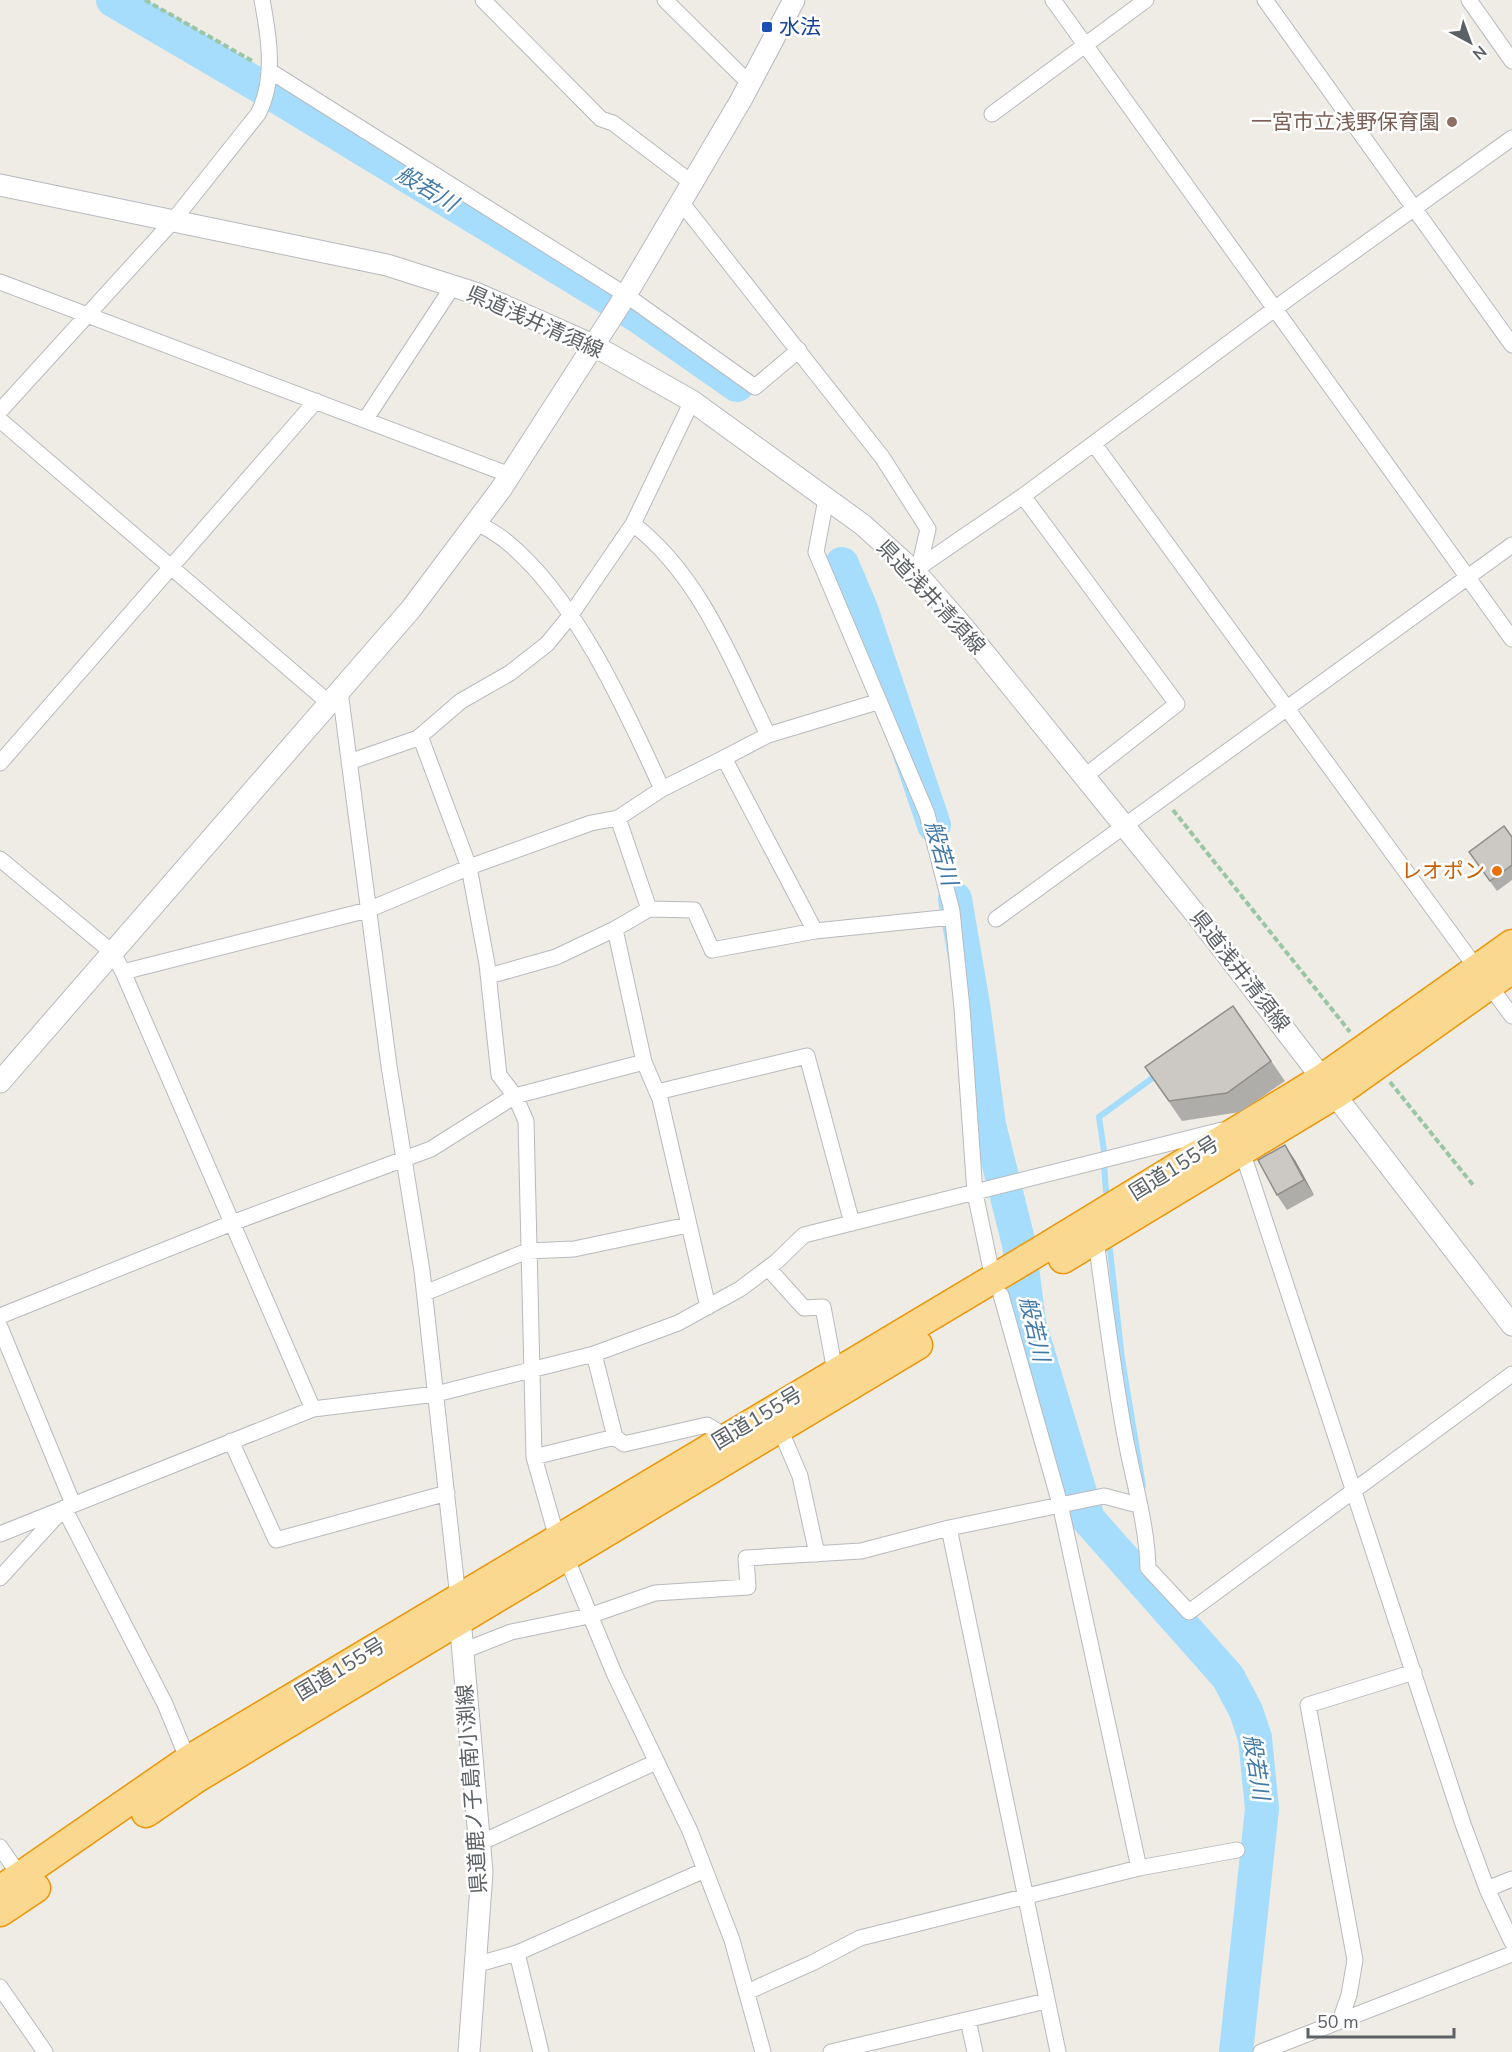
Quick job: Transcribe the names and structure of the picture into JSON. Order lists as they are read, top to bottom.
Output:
{
  "streets": {
    "highway": ["国道155号"],
    "main road": ["県道浅井清須線", "県道鹿ノ子島南小渕線"]
  },
  "crossings": [
    ["県道浅井清須線", "国道155号"],
    ["国道155号", "県道鹿ノ子島南小渕線"]
  ],
  "water": ["般若川"],
  "places": {
    "transit": ["水法"],
    "other": ["一宮市立浅野保育園", "レオポン"]
  },
  "scale_bar": "50 m",
  "north": "bottom right"
}
